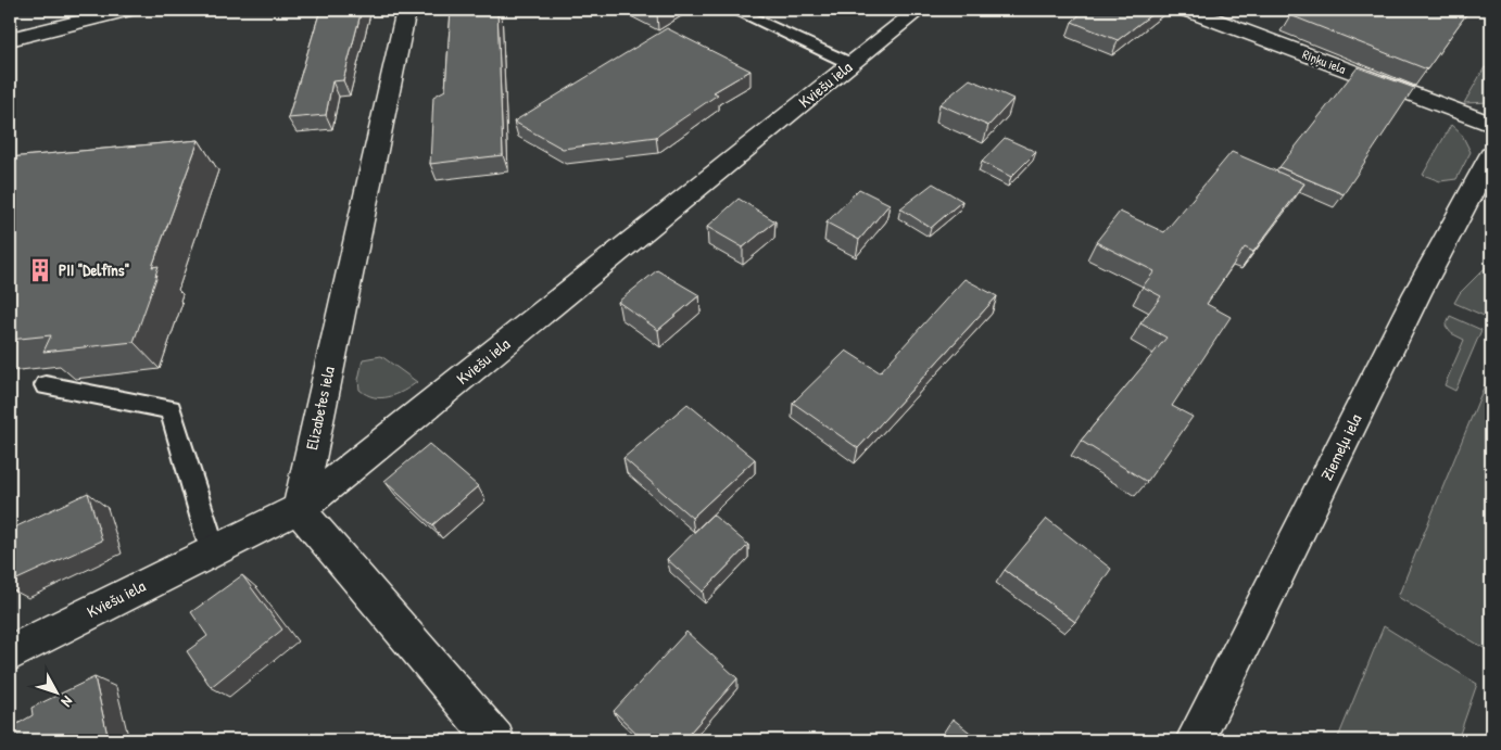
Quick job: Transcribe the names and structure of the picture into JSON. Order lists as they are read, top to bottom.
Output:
{
  "streets": {
    "street": [
      "Riņķu iela",
      "Kviešu iela",
      "Elizabetes iela",
      "Ziemeļu iela"
    ]
  },
  "crossings": [
    ["Kviešu iela", "Elizabetes iela"]
  ],
  "places": {
    "building": ["PII \"Delfīns\""]
  },
  "north": "bottom right"
}
